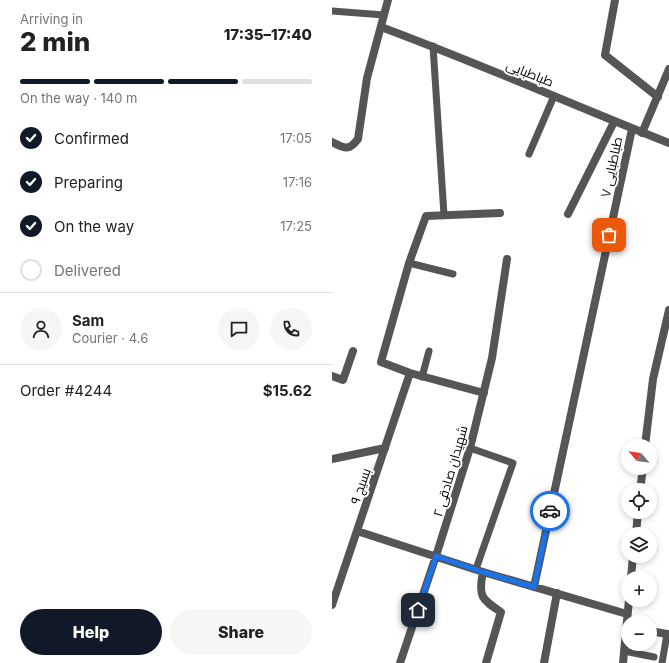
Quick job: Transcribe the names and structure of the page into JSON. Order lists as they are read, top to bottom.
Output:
{
  "streets": {
    "street": [
      "طباطبایی",
      "طباطبایی ۷",
      "شهیدان صادقی ۲",
      "بسیج ۹"
    ]
  },
  "crossings": [
    ["طباطبایی", "طباطبایی ۷"]
  ],
  "north": "top left",
  "page": {
    "heading": ["2 min", "Arriving in", "17:35–17:40"],
    "panel": [
      "Sam",
      "Courier · 4.6",
      "Order #4244",
      "$15.62"
    ],
    "bar": "On the way · 140 m",
    "list": [
      ["Confirmed", "17:05"],
      ["Preparing", "17:16"],
      ["On the way", "17:25"],
      "Delivered"
    ],
    "map_buttons": ["+", "−"],
    "buttons": ["Help", "Share"]
  }
}
